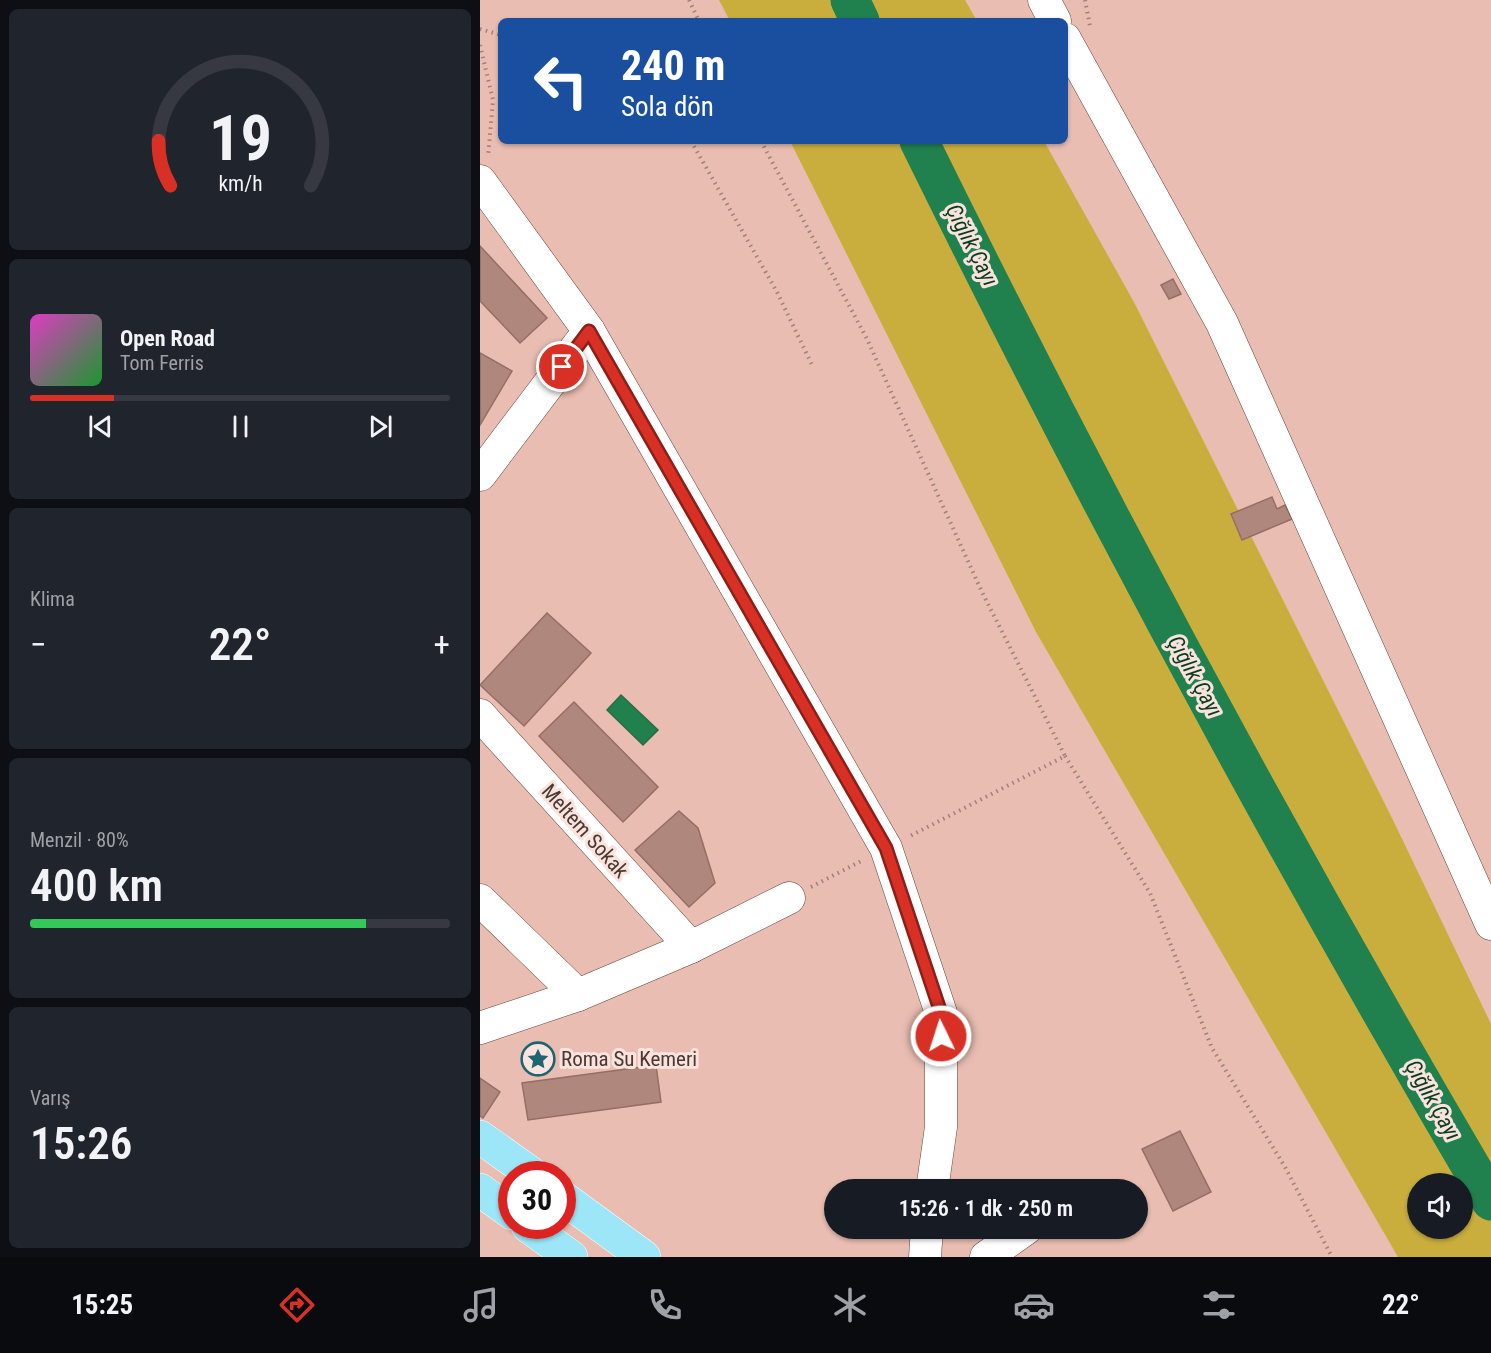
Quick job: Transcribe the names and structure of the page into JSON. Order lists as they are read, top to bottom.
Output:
{
  "streets": {
    "street": ["Meltem Sokak"]
  },
  "water": ["Çığlık Çayı"],
  "places": {
    "place": ["Roma Su Kemeri"]
  },
  "page": {
    "turn": ["240 m", "Sola dön"],
    "song": ["Open Road", "Tom Ferris"],
    "tile": [
      "Klima",
      ["Menzil · 80%", "400 km"],
      ["Varış", "15:26"]
    ],
    "heat": ["−", "22°", "+"],
    "limit": "30",
    "trip": "15:26 · 1 dk · 250 m",
    "tabs": ["15:25", "22°"],
    "gauge": ["19", "km/h"]
  }
}
